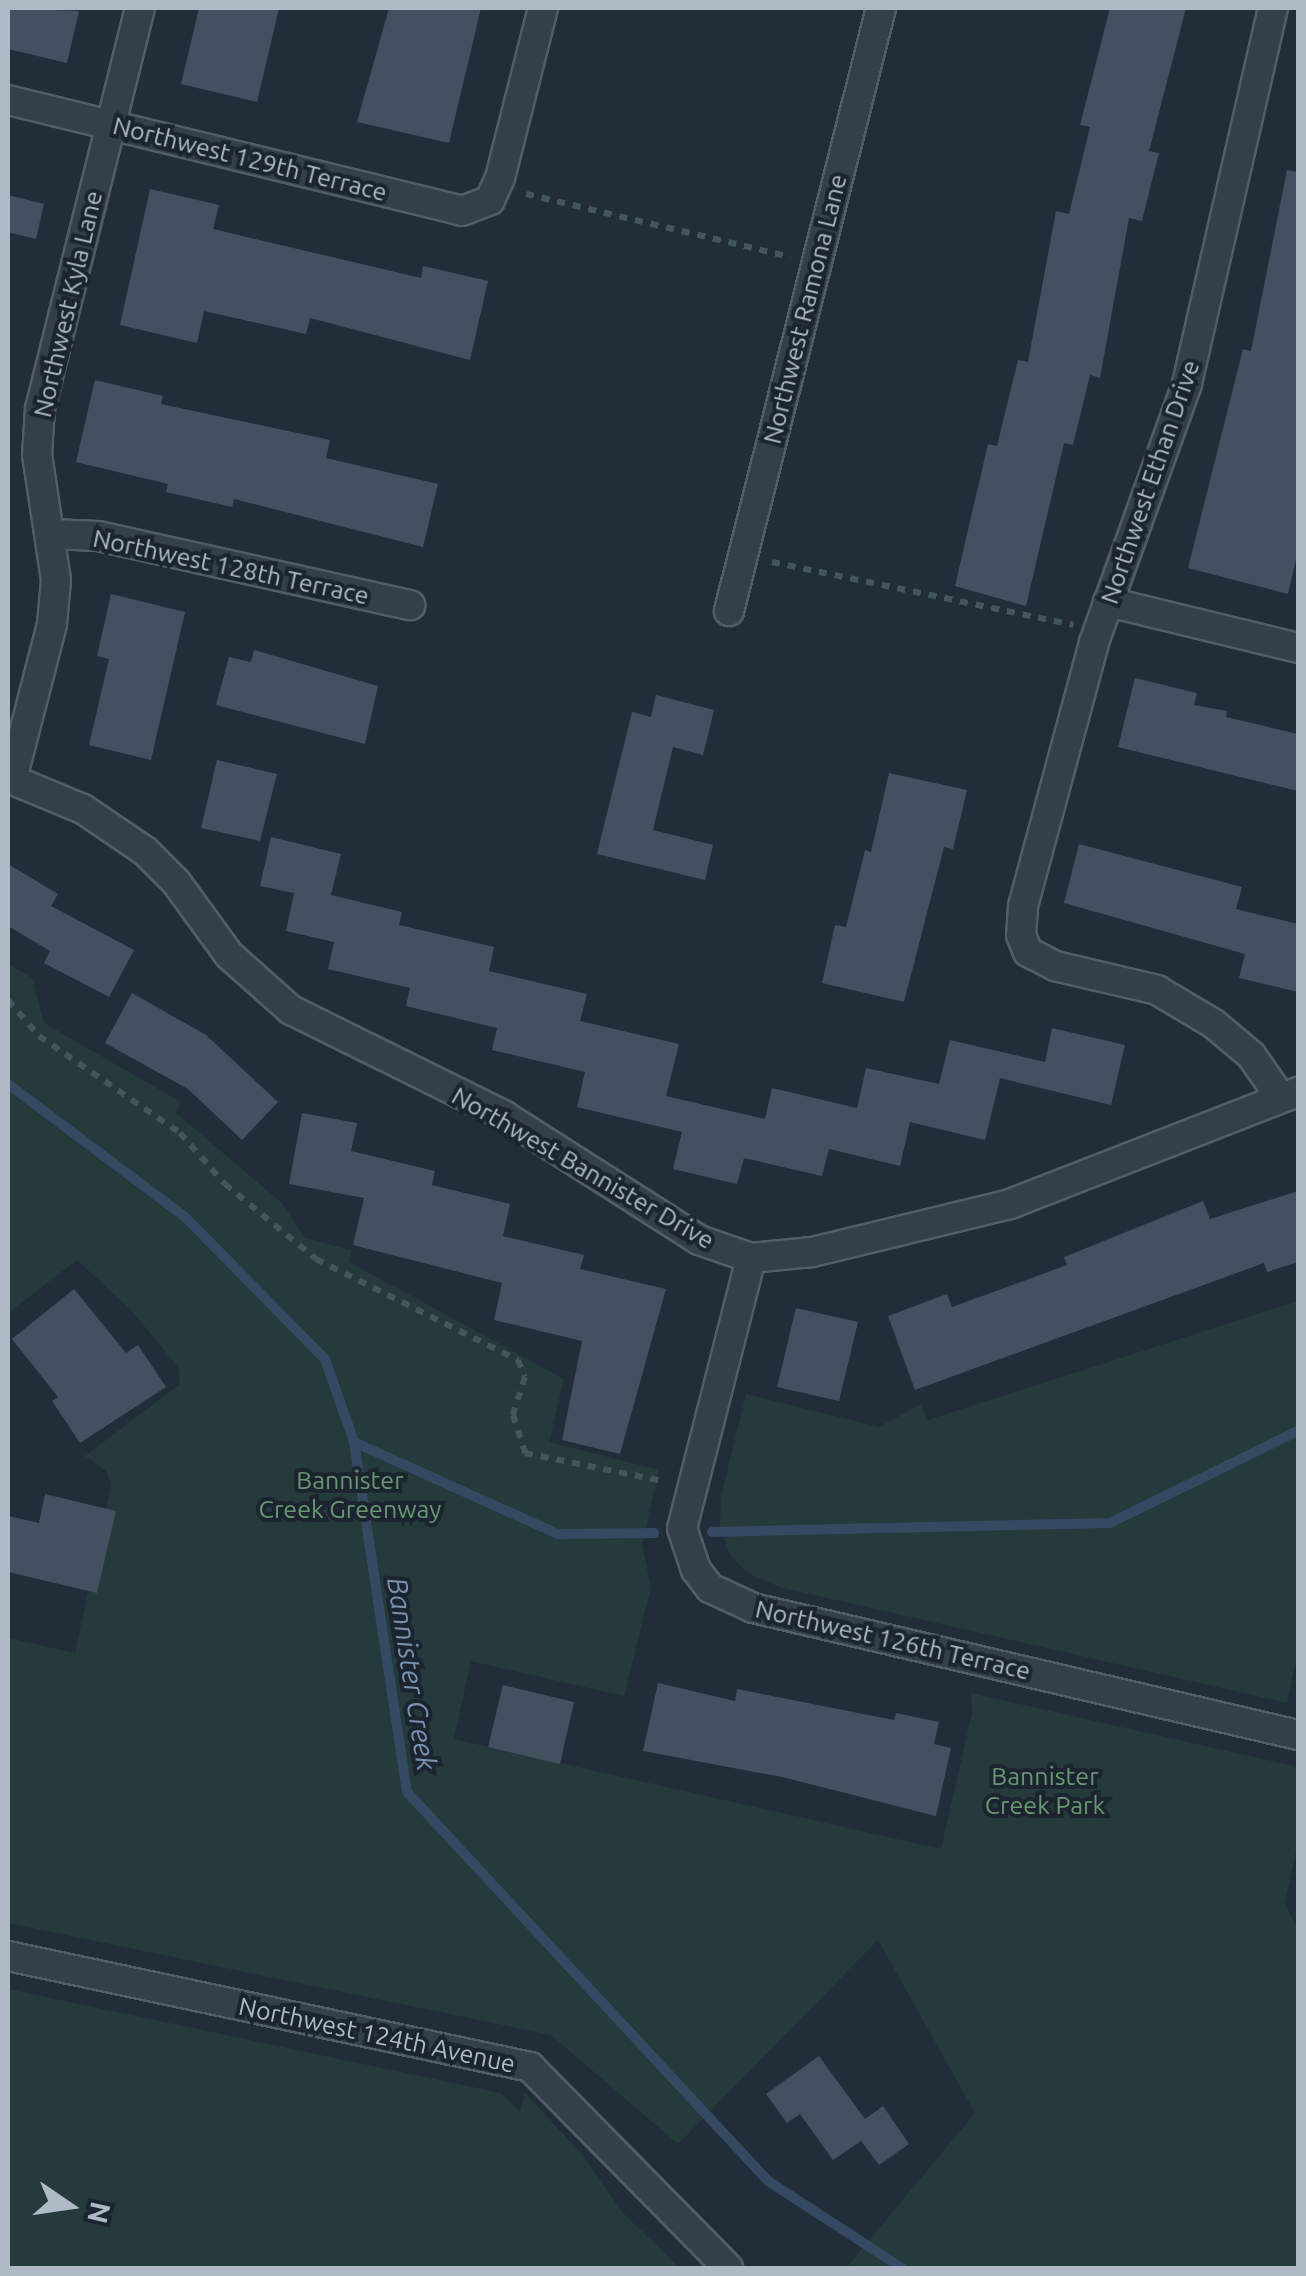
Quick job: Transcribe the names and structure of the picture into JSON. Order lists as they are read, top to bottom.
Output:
{
  "streets": {
    "street": [
      "Northwest 129th Terrace",
      "Northwest Kyla Lane",
      "Northwest Ramona Lane",
      "Northwest Ethan Drive",
      "Northwest 128th Terrace",
      "Northwest Bannister Drive",
      "Northwest 126th Terrace",
      "Northwest 124th Avenue"
    ]
  },
  "crossings": [
    ["Northwest 129th Terrace", "Northwest Kyla Lane"],
    ["Northwest Kyla Lane", "Northwest 128th Terrace"],
    ["Northwest Kyla Lane", "Northwest Bannister Drive"],
    ["Northwest Ethan Drive", "Northwest Bannister Drive"],
    ["Northwest Bannister Drive", "Northwest 126th Terrace"]
  ],
  "water": ["Bannister Creek"],
  "parks": ["Bannister Creek Greenway", "Bannister Creek Park"],
  "north": "right"
}
